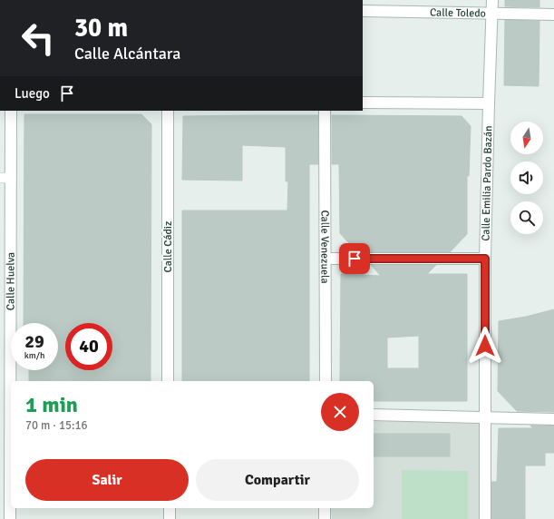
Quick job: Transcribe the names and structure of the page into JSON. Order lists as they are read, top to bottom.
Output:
{
  "streets": {
    "street": [
      "Calle Toledo",
      "Calle Emilia Pardo Bazán",
      "Calle Venezuela",
      "Calle Cádiz",
      "Calle Huelva"
    ]
  },
  "crossings": [
    ["Calle Toledo", "Calle Emilia Pardo Bazán"]
  ],
  "north": "bottom",
  "page": {
    "turn": ["30 m", "Calle Alcántara"],
    "then": "Luego",
    "speed": "29 km/h",
    "limit": "40",
    "heading": ["1 min", "70 m · 15:16"],
    "buttons": ["Salir", "Compartir"]
  }
}
